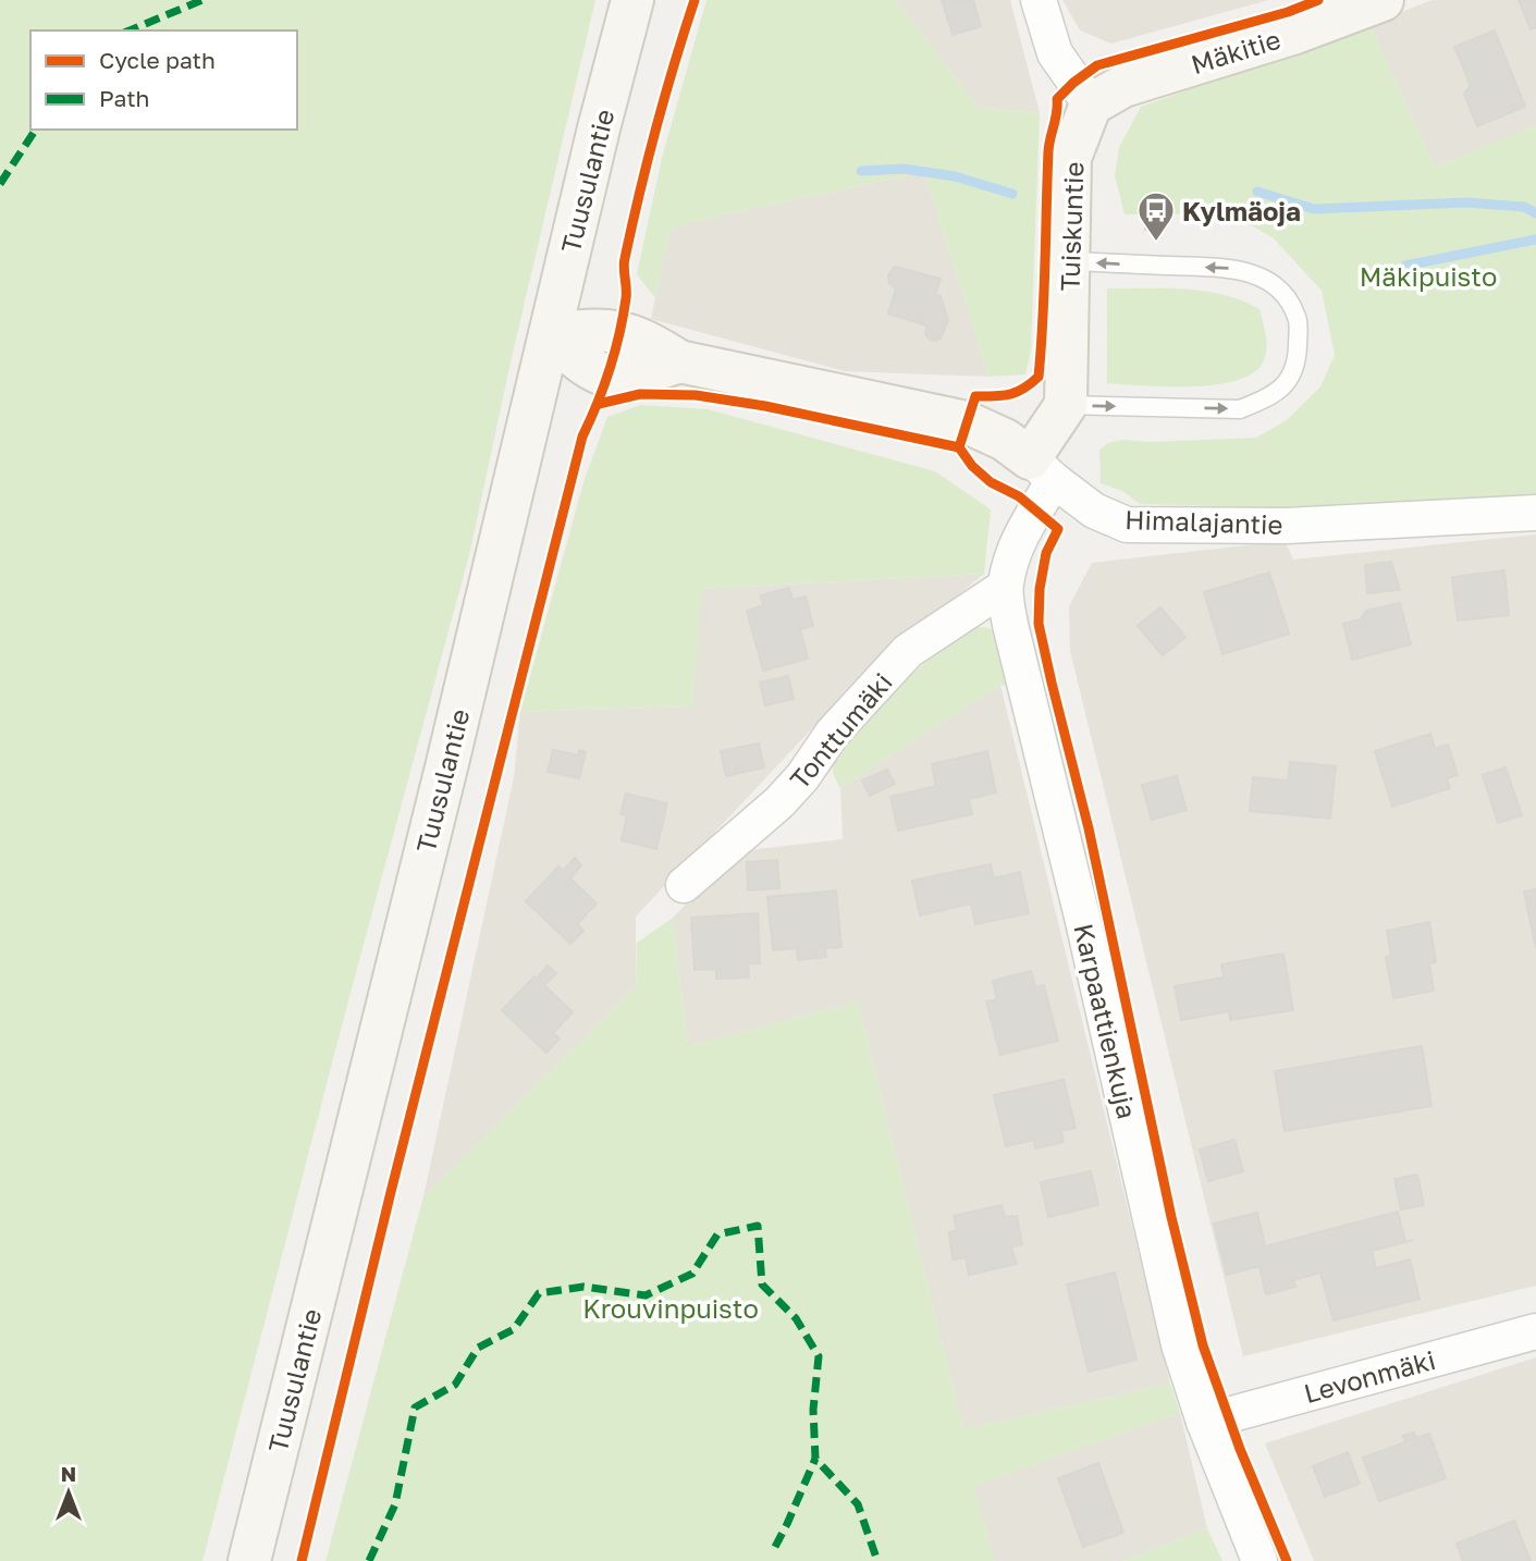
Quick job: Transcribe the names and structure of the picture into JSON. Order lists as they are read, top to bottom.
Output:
{
  "streets": {
    "main road": [
      "Mäkitie",
      "Tuusulantie",
      "Tuiskuntie",
      "Himalajantie"
    ],
    "street": ["Tonttumäki", "Karpaattienkuja", "Levonmäki"]
  },
  "crossings": [
    ["Mäkitie", "Tuiskuntie"],
    ["Tuusulantie", "Himalajantie"],
    ["Himalajantie", "Karpaattienkuja"],
    ["Tonttumäki", "Karpaattienkuja"],
    ["Karpaattienkuja", "Levonmäki"]
  ],
  "parks": ["Mäkipuisto", "Krouvinpuisto"],
  "places": {
    "bus stop": ["Kylmäoja"]
  },
  "legend": ["Cycle path", "Path"],
  "north": "top"
}
